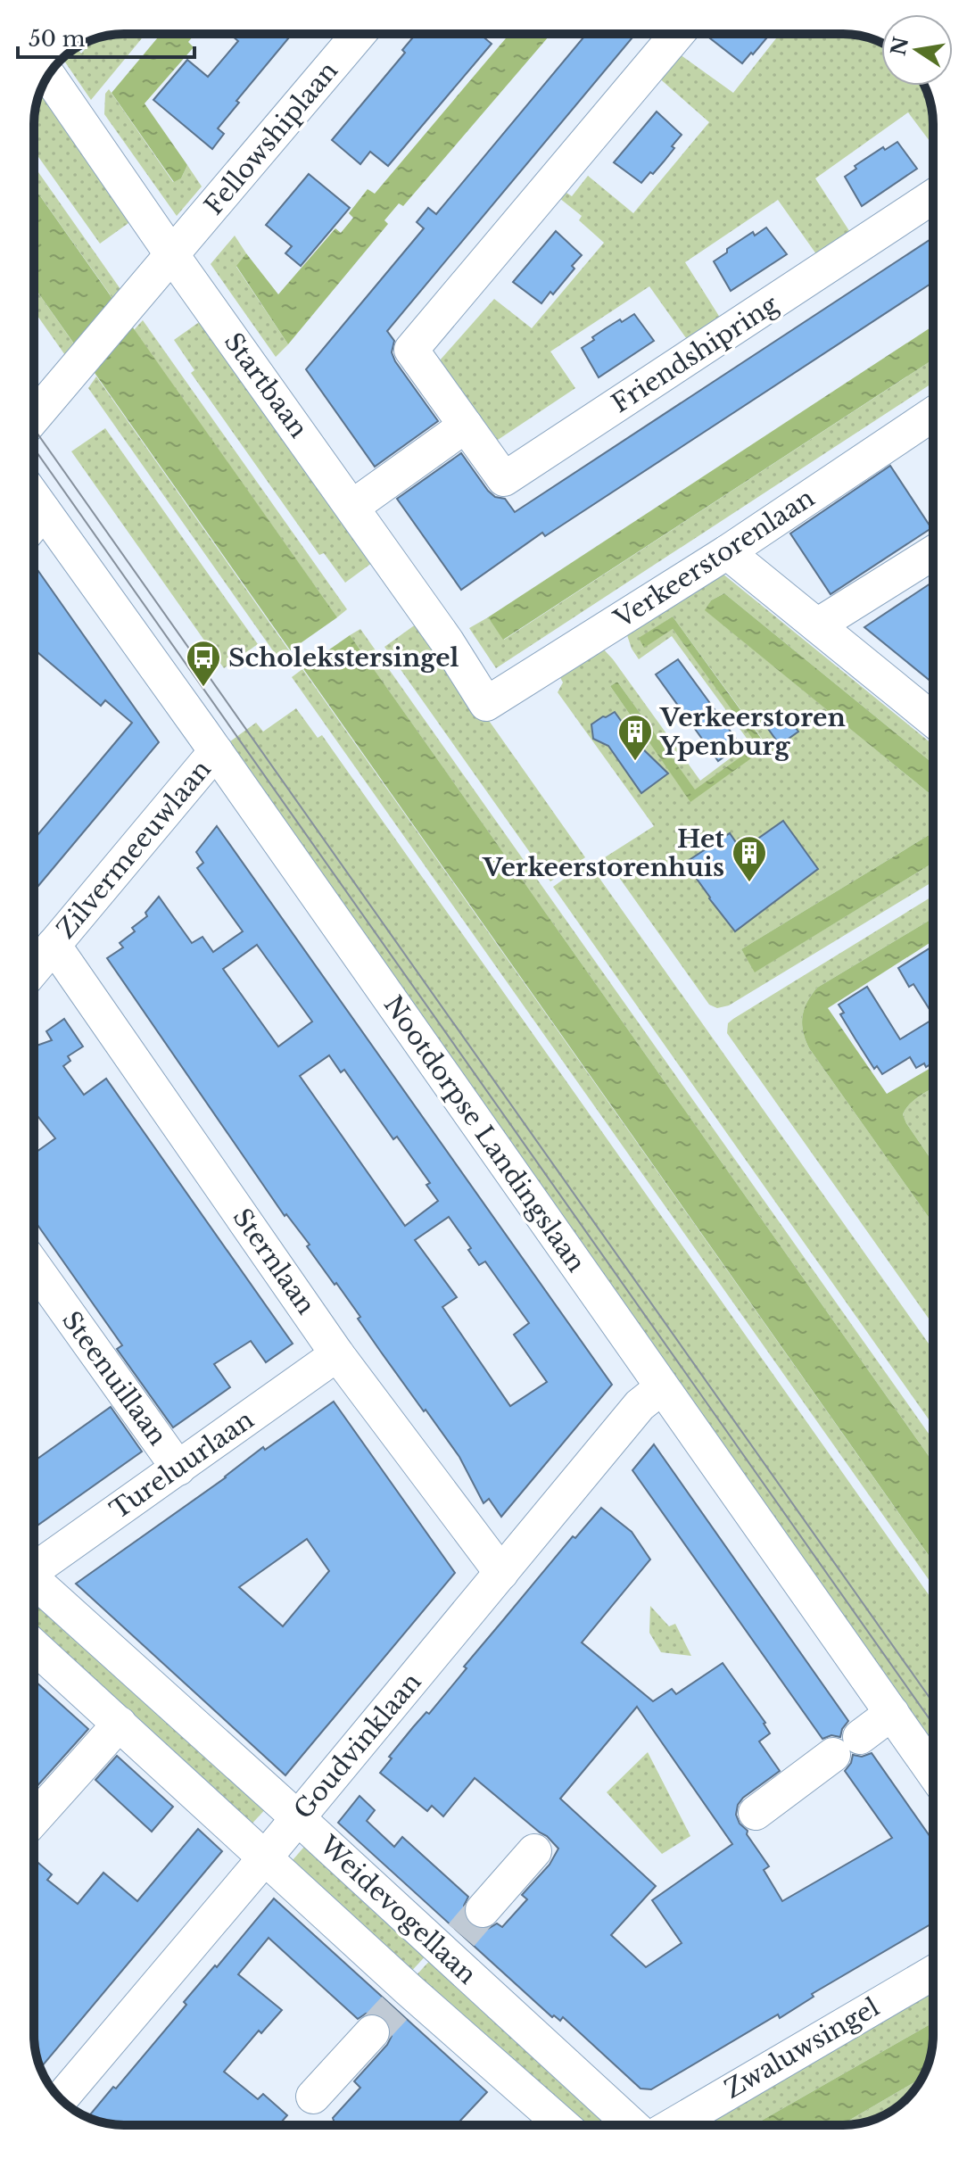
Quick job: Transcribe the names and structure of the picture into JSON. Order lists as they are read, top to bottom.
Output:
{
  "streets": {
    "street": [
      "Fellowshiplaan",
      "Friendshipring",
      "Startbaan",
      "Verkeerstorenlaan",
      "Zilvermeeuwlaan",
      "Nootdorpse Landingslaan",
      "Sternlaan",
      "Steenuillaan",
      "Tureluurlaan",
      "Goudvinklaan",
      "Weidevogellaan",
      "Zwaluwsingel"
    ]
  },
  "crossings": [
    ["Fellowshiplaan", "Startbaan"],
    ["Startbaan", "Verkeerstorenlaan"],
    ["Zilvermeeuwlaan", "Nootdorpse Landingslaan"],
    ["Zilvermeeuwlaan", "Sternlaan"],
    ["Nootdorpse Landingslaan", "Goudvinklaan"],
    ["Sternlaan", "Tureluurlaan"],
    ["Sternlaan", "Goudvinklaan"],
    ["Steenuillaan", "Tureluurlaan"],
    ["Goudvinklaan", "Weidevogellaan"]
  ],
  "places": {
    "bus stop": ["Scholekstersingel"],
    "building": ["Verkeerstoren Ypenburg", "Het Verkeerstorenhuis"]
  },
  "scale_bar": "50 m",
  "north": "left"
}
